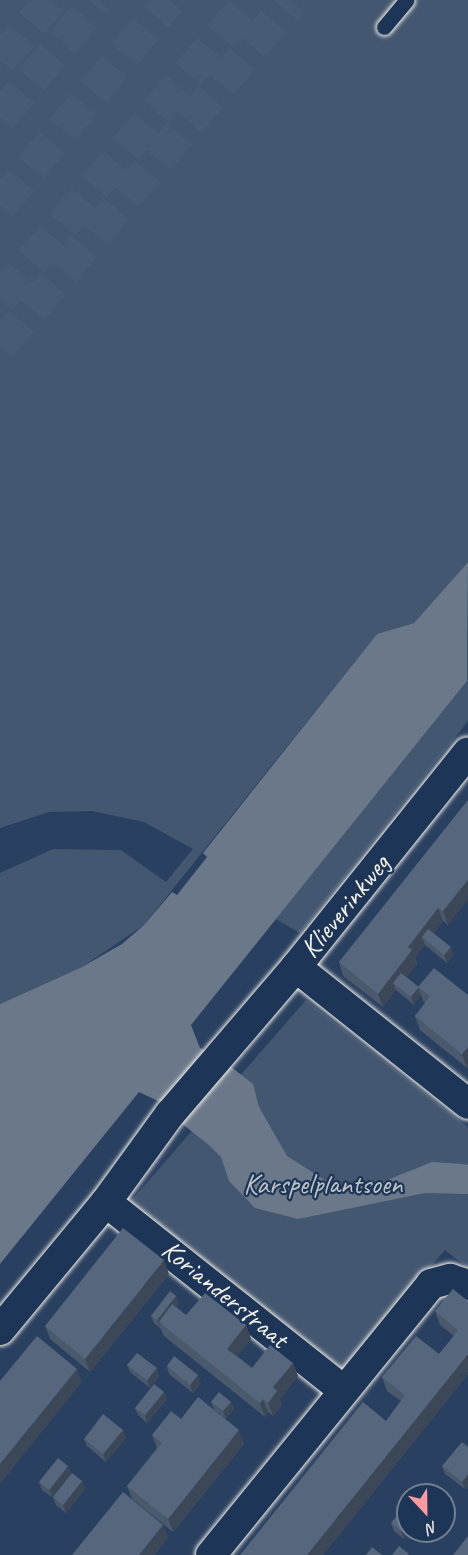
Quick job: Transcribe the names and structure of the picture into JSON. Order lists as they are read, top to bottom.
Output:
{
  "streets": {
    "street": ["Klieverinkweg", "Korianderstraat"]
  },
  "crossings": [
    ["Klieverinkweg", "Korianderstraat"]
  ],
  "parks": ["Karspelplantsoen"],
  "north": "bottom"
}
